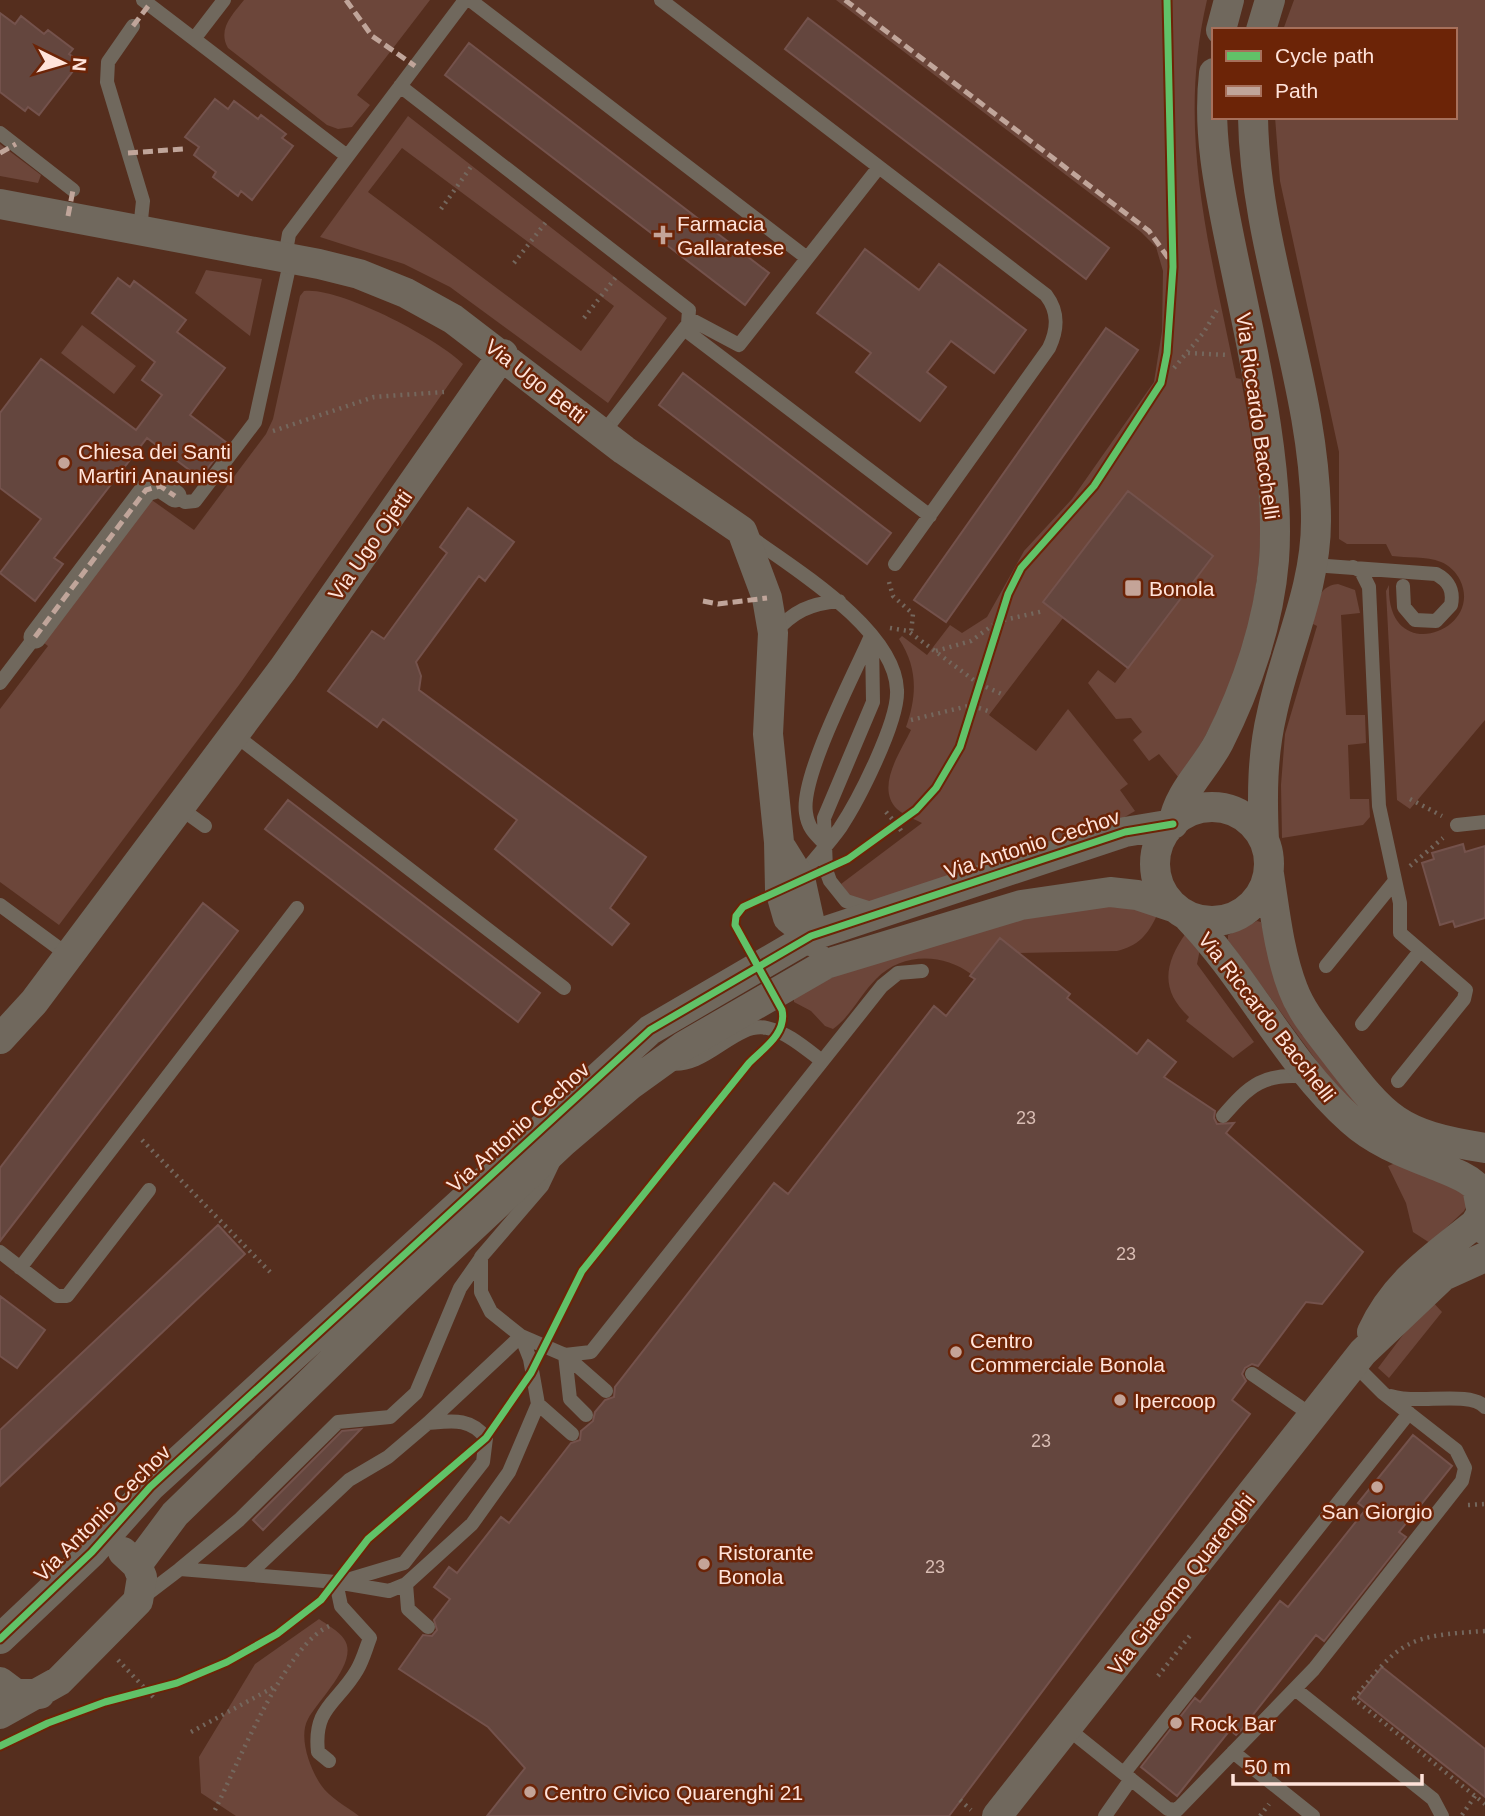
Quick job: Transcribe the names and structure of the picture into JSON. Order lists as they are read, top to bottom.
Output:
{
  "streets": {
    "street": [
      "Via Ugo Betti",
      "Via Riccardo Bacchelli",
      "Via Ugo Ojetti",
      "Via Antonio Cechov",
      "Via Giacomo Quarenghi"
    ]
  },
  "crossings": [
    ["Via Ugo Betti", "Via Ugo Ojetti"],
    ["Via Riccardo Bacchelli", "Via Antonio Cechov"],
    ["Via Riccardo Bacchelli", "Via Giacomo Quarenghi"]
  ],
  "places": {
    "health": ["Farmacia Gallaratese"],
    "other": [
      "Chiesa dei Santi Martiri Anauniesi",
      "Centro Commerciale Bonola",
      "Ipercoop",
      "San Giorgio",
      "Ristorante Bonola",
      "Rock Bar",
      "Centro Civico Quarenghi 21"
    ],
    "transit": ["Bonola"]
  },
  "house_numbers": [
    "23",
    "23",
    "23",
    "23"
  ],
  "legend": ["Cycle path", "Path"],
  "scale_bar": "50 m",
  "north": "right"
}
